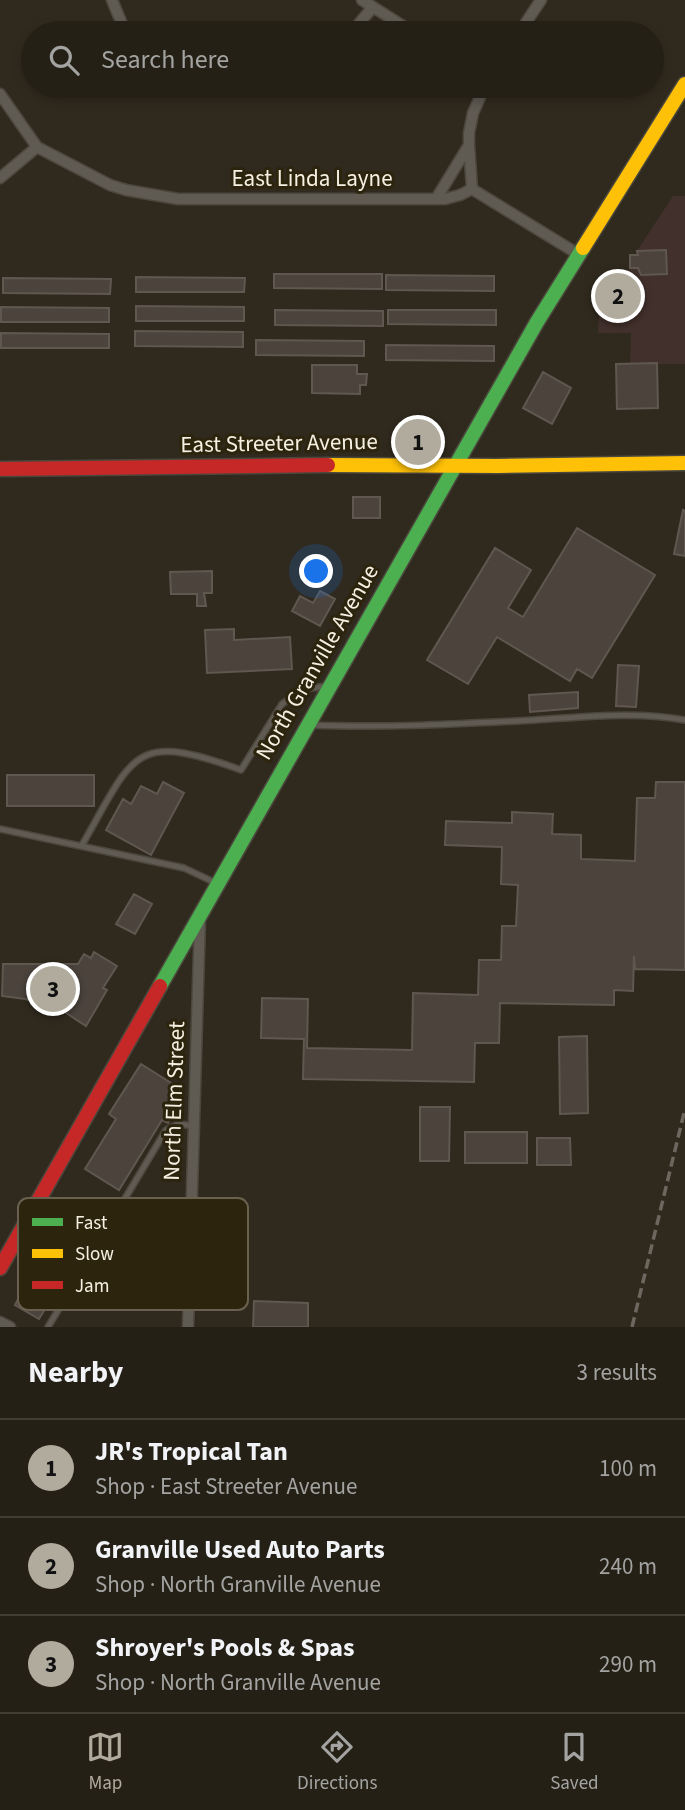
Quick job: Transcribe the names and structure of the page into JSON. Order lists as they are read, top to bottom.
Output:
{
  "streets": {
    "main road": ["East Streeter Avenue", "North Granville Avenue"],
    "street": ["East Linda Layne", "North Elm Street"]
  },
  "crossings": [
    ["East Streeter Avenue", "North Granville Avenue"],
    ["North Granville Avenue", "North Elm Street"]
  ],
  "legend": ["Fast", "Slow", "Jam"],
  "page": {
    "search": "Search here",
    "pins": ["2", "1", "3"],
    "heading": ["Nearby", "3 results"],
    "list": [
      {
        "mark": "1",
        "name": "JR's Tropical Tan",
        "note": "Shop · East Streeter Avenue",
        "value": "100 m"
      },
      {
        "mark": "2",
        "name": "Granville Used Auto Parts",
        "note": "Shop · North Granville Avenue",
        "value": "240 m"
      },
      {
        "mark": "3",
        "name": "Shroyer's Pools & Spas",
        "note": "Shop · North Granville Avenue",
        "value": "290 m"
      }
    ],
    "nav": ["Map", "Directions", "Saved"]
  }
}
